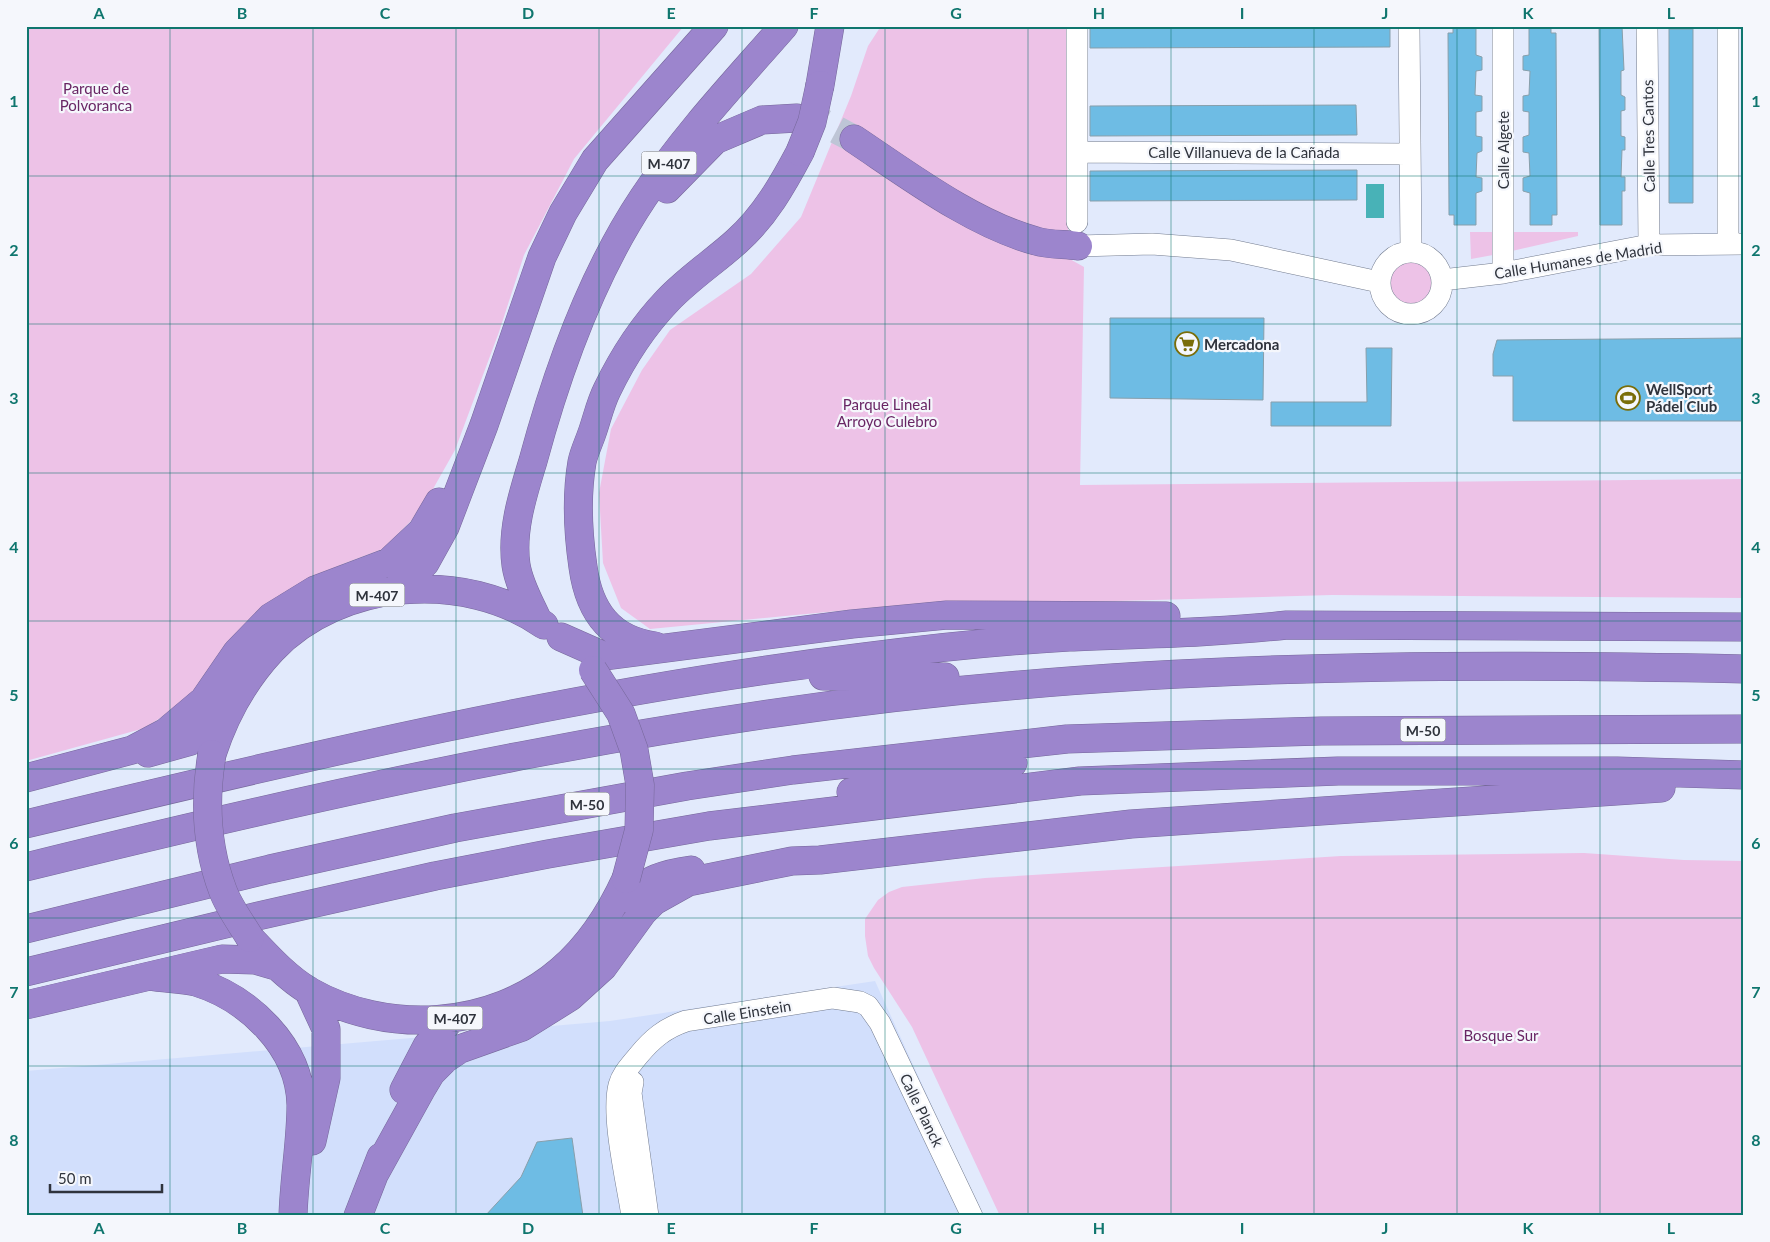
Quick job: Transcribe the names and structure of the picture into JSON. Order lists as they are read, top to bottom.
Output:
{
  "streets": {
    "highway": ["M-407", "M-50"],
    "street": [
      "Calle Tres Cantos",
      "Calle Algete",
      "Calle Villanueva de la Cañada",
      "Calle Humanes de Madrid",
      "Calle Einstein",
      "Calle Planck"
    ]
  },
  "crossings": [
    ["Calle Tres Cantos", "Calle Humanes de Madrid"],
    ["Calle Algete", "Calle Humanes de Madrid"],
    ["Calle Einstein", "Calle Planck"]
  ],
  "parks": ["Parque de Polvoranca", "Parque Lineal Arroyo Culebro", "Bosque Sur"],
  "places": {
    "supermarket": ["Mercadona"],
    "sports": ["WellSport Pádel Club"]
  },
  "scale_bar": "50 m",
  "grid": {
    "columns": [
      "A",
      "B",
      "C",
      "D",
      "E",
      "F",
      "G",
      "H",
      "I",
      "J",
      "K",
      "L"
    ],
    "rows": [
      "1",
      "2",
      "3",
      "4",
      "5",
      "6",
      "7",
      "8"
    ]
  }
}
